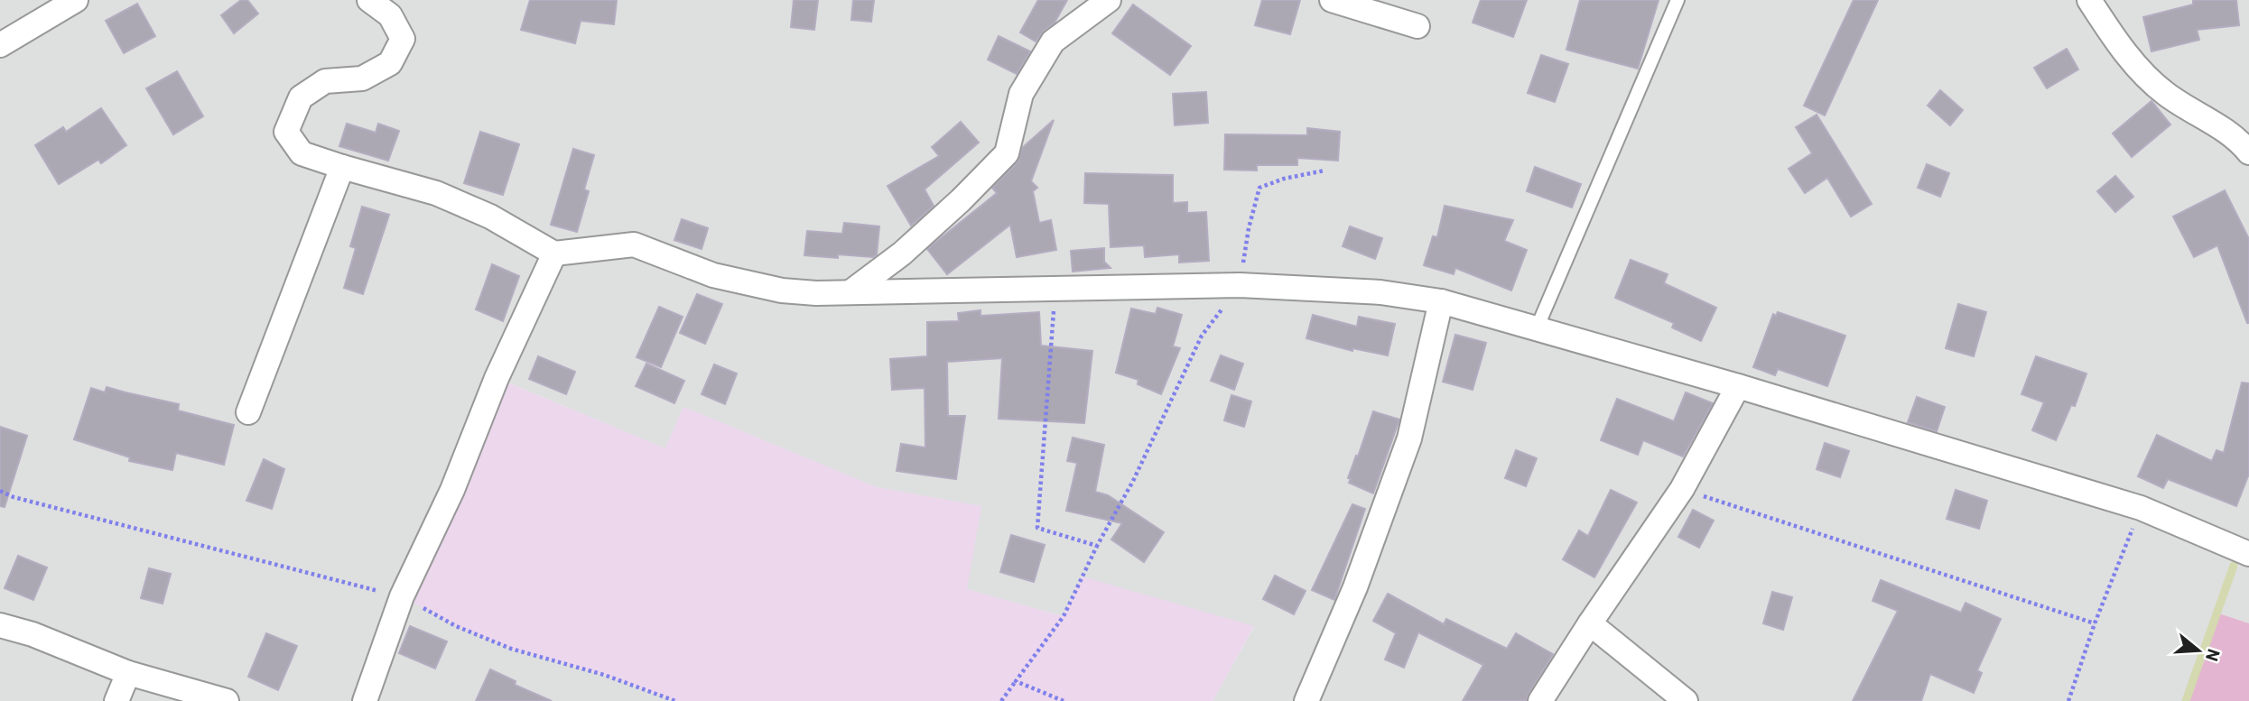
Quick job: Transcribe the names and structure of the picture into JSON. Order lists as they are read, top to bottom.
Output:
{
  "north": "right"
}
